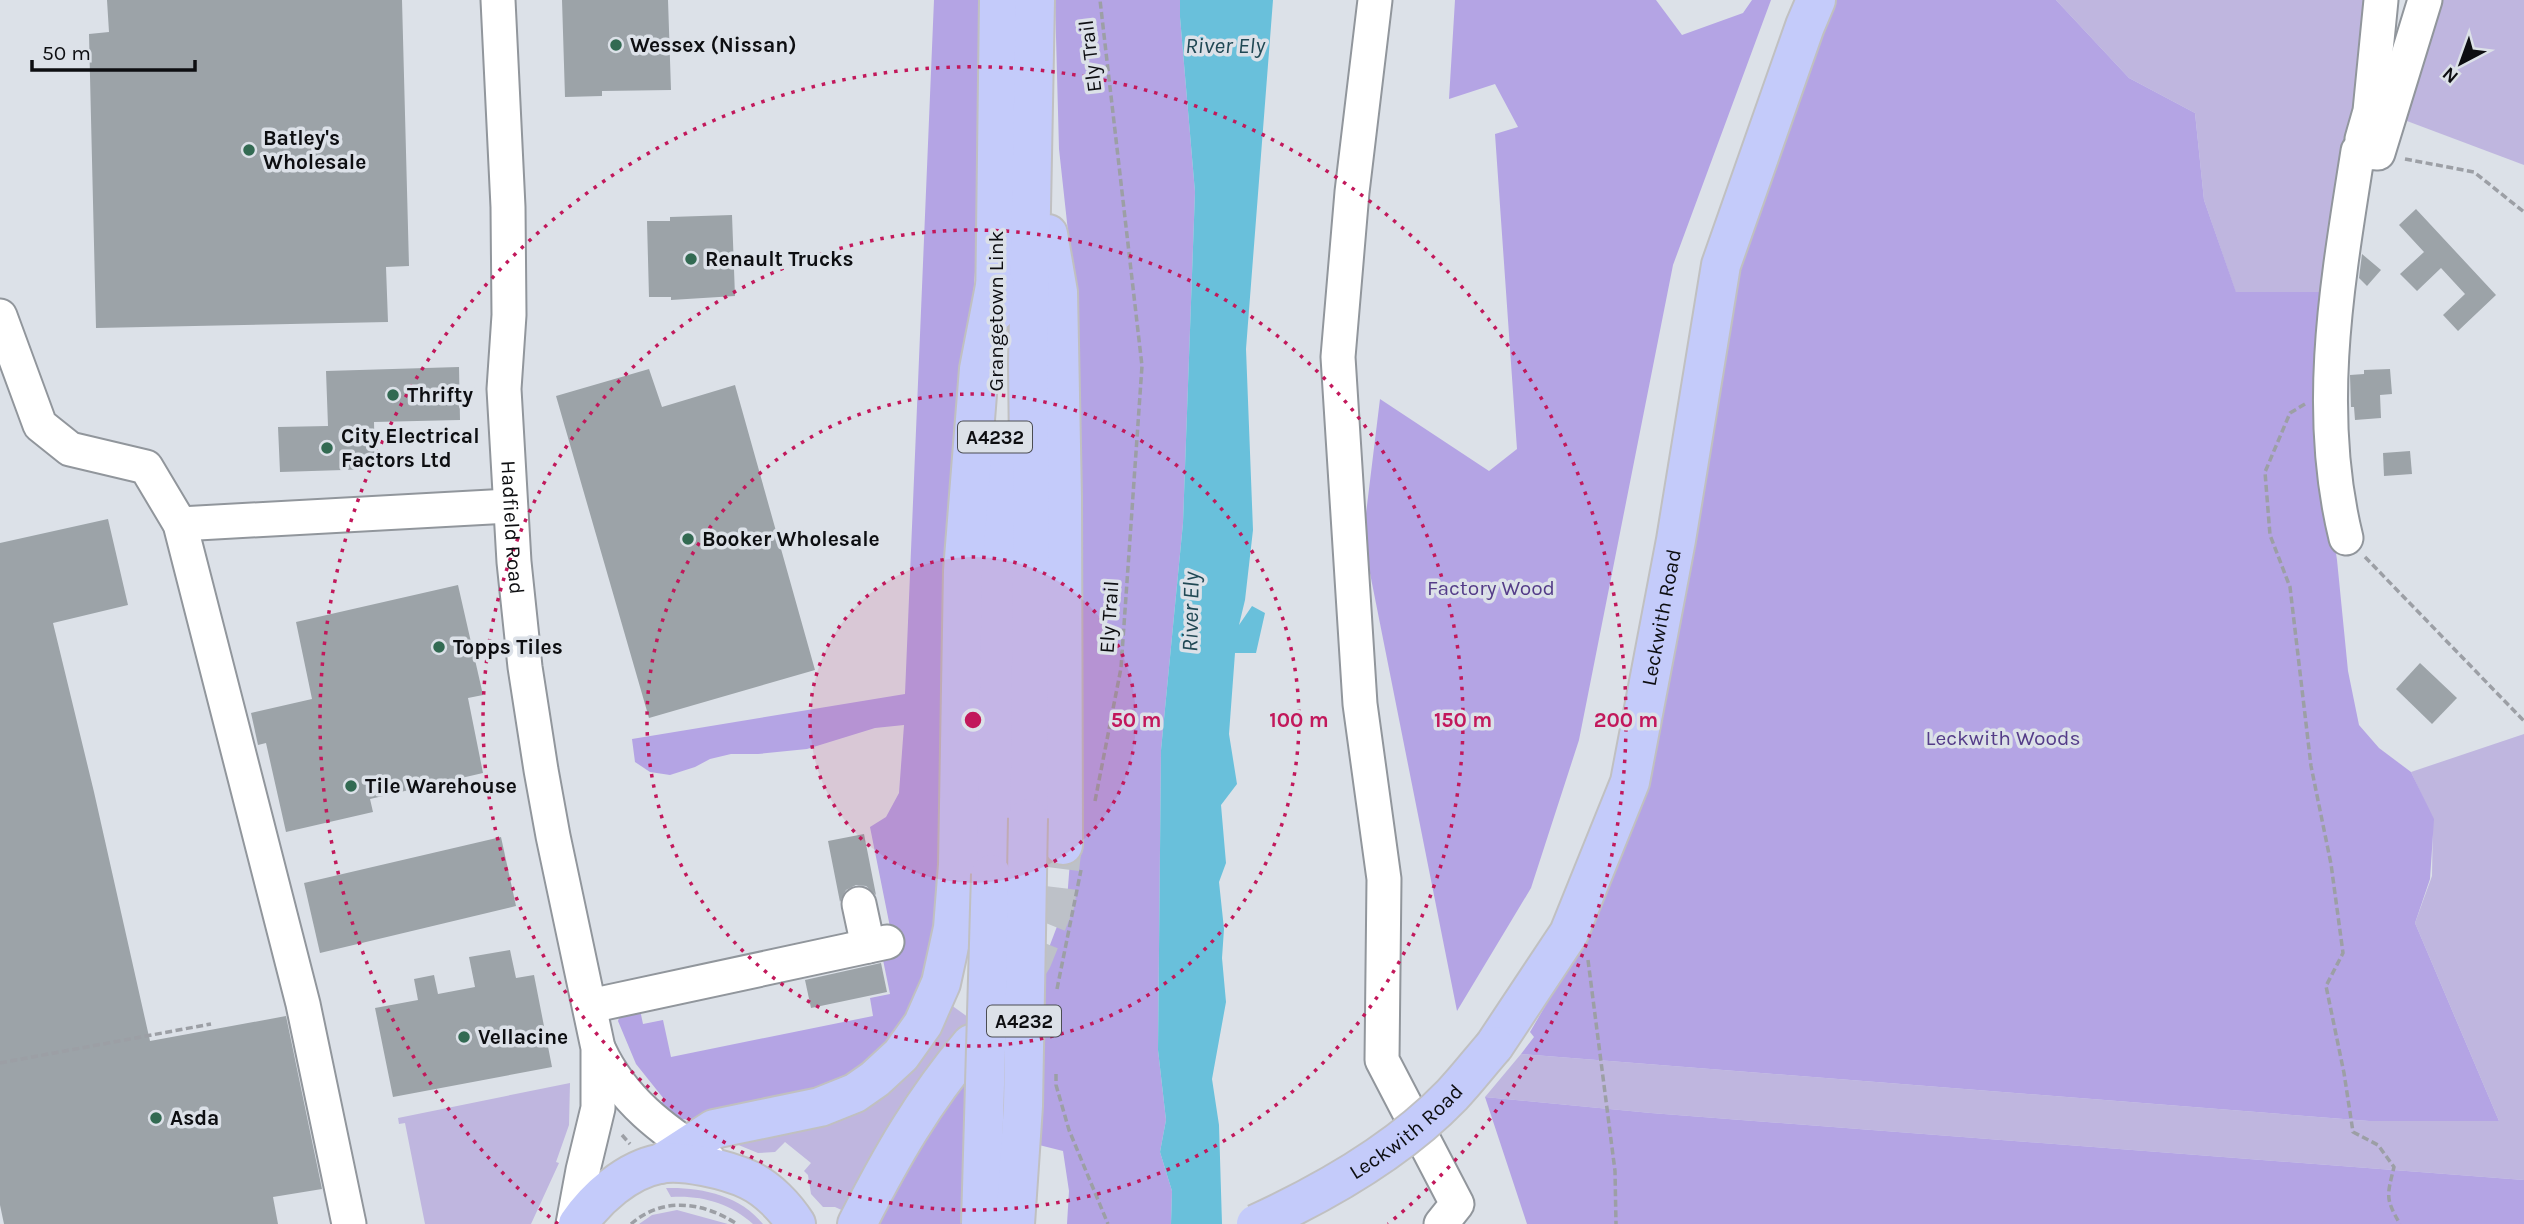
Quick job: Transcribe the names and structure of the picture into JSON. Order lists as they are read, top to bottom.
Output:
{
  "streets": {
    "main road": ["Grangetown Link", "A4232", "Leckwith Road"],
    "street": ["Hadfield Road"],
    "path": ["Ely Trail"]
  },
  "water": ["River Ely"],
  "parks": ["Factory Wood", "Leckwith Woods"],
  "places": [
    "Wessex (Nissan)",
    "Batley's Wholesale",
    "Renault Trucks",
    "Thrifty",
    "City Electrical Factors Ltd",
    "Booker Wholesale",
    "Topps Tiles",
    "Tile Warehouse",
    "Vellacine",
    "Asda"
  ],
  "scale_bar": "50 m",
  "north": "bottom left",
  "rings": [
    "50 m",
    "100 m",
    "150 m",
    "200 m"
  ]
}
